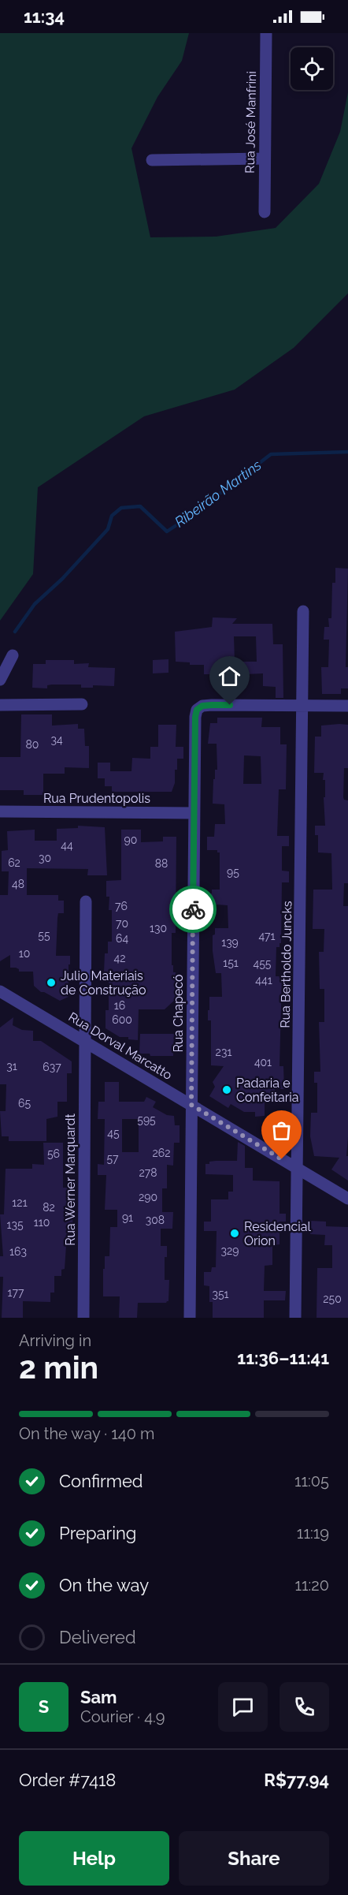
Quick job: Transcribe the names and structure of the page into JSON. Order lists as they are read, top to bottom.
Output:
{
  "streets": {
    "street": [
      "Rua José Manfrini",
      "Rua Prudentopolis",
      "Rua Bertholdo Juncks",
      "Rua Chapecó",
      "Rua Dorval Marcatto",
      "Rua Werner Marquardt"
    ]
  },
  "crossings": [
    ["Rua Prudentopolis", "Rua Chapecó"],
    ["Rua Bertholdo Juncks", "Rua Chapecó"],
    ["Rua Bertholdo Juncks", "Rua Dorval Marcatto"],
    ["Rua Chapecó", "Rua Dorval Marcatto"],
    ["Rua Dorval Marcatto", "Rua Werner Marquardt"]
  ],
  "water": ["Ribeirão Martins"],
  "places": ["Julio Materiais de Construção", "Padaria e Confeitaria", "Residencial Orion"],
  "house_numbers": [
    "34",
    "80",
    "90",
    "44",
    "30",
    "62",
    "88",
    "95",
    "48",
    "76",
    "70",
    "130",
    "55",
    "471",
    "64",
    "139",
    "10",
    "42",
    "151",
    "455",
    "441",
    "16",
    "600",
    "231",
    "401",
    "31",
    "637",
    "65",
    "595",
    "45",
    "262",
    "56",
    "57",
    "278",
    "290",
    "121",
    "82",
    "91",
    "308",
    "110",
    "135",
    "329",
    "163",
    "177",
    "351",
    "250"
  ],
  "page": {
    "status": "11:34",
    "heading": ["2 min", "Arriving in", "11:36–11:41"],
    "panel": [
      "Sam",
      "Courier · 4.9",
      "Order #7418",
      "R$77.94"
    ],
    "bar": "On the way · 140 m",
    "list": [
      ["Confirmed", "11:05"],
      ["Preparing", "11:19"],
      ["On the way", "11:20"],
      "Delivered"
    ],
    "round": "S",
    "buttons": ["Help", "Share"]
  }
}
